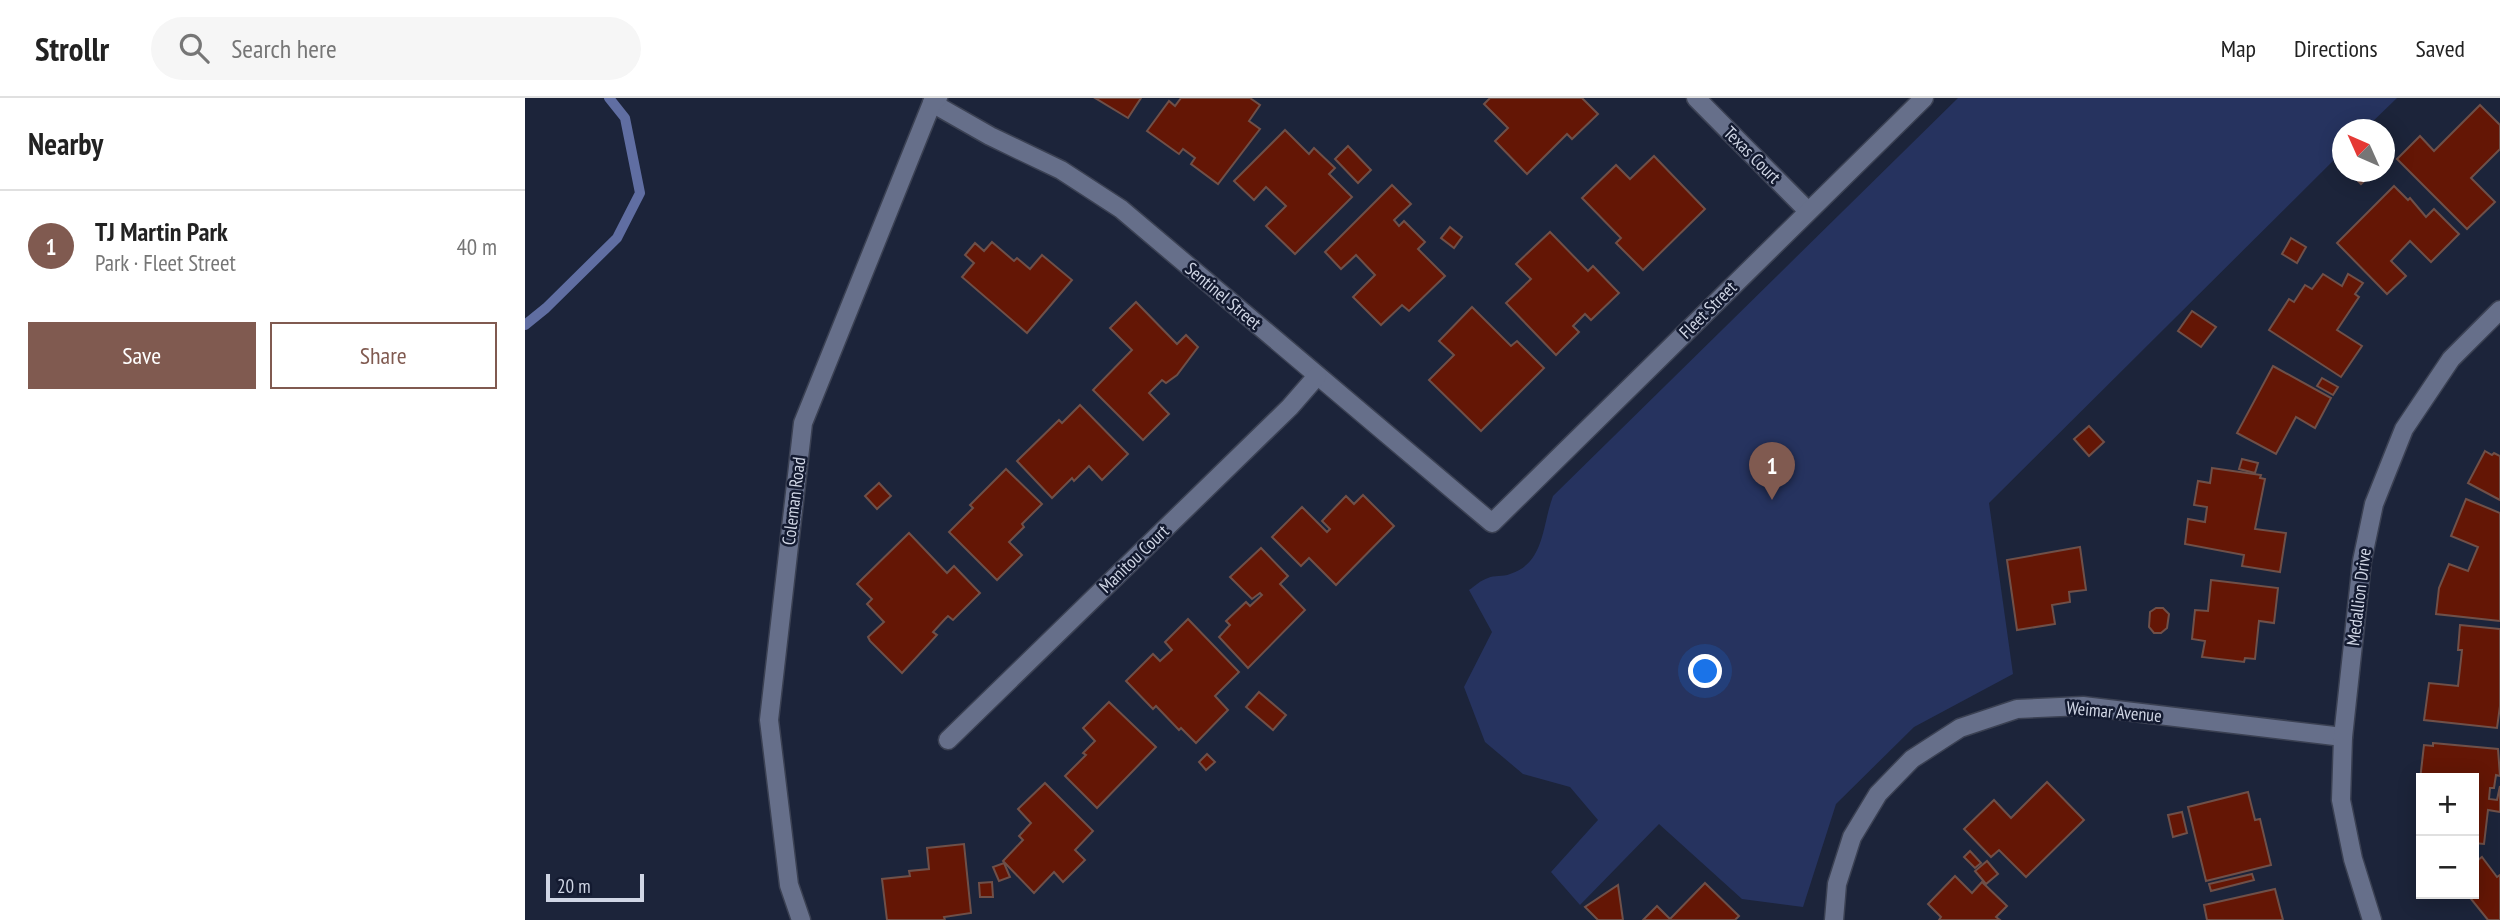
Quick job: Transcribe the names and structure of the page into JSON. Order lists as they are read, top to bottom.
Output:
{
  "streets": {
    "street": [
      "Texas Court",
      "Sentinel Street",
      "Fleet Street",
      "Coleman Road",
      "Manitou Court",
      "Medallion Drive",
      "Weimar Avenue"
    ]
  },
  "crossings": [
    ["Texas Court", "Fleet Street"],
    ["Sentinel Street", "Fleet Street"],
    ["Sentinel Street", "Coleman Road"],
    ["Sentinel Street", "Manitou Court"],
    ["Medallion Drive", "Weimar Avenue"]
  ],
  "scale_bar": "20 m",
  "north": "top left",
  "page": {
    "header": "Strollr",
    "search": "Search here",
    "nav": ["Map", "Directions", "Saved"],
    "heading": "Nearby",
    "list": [
      {
        "mark": "1",
        "name": "TJ Martin Park",
        "note": "Park · Fleet Street",
        "value": "40 m"
      }
    ],
    "buttons": ["Save", "Share"],
    "pins": "1",
    "map_buttons": ["+", "−"],
    "scale": "20 m"
  }
}
